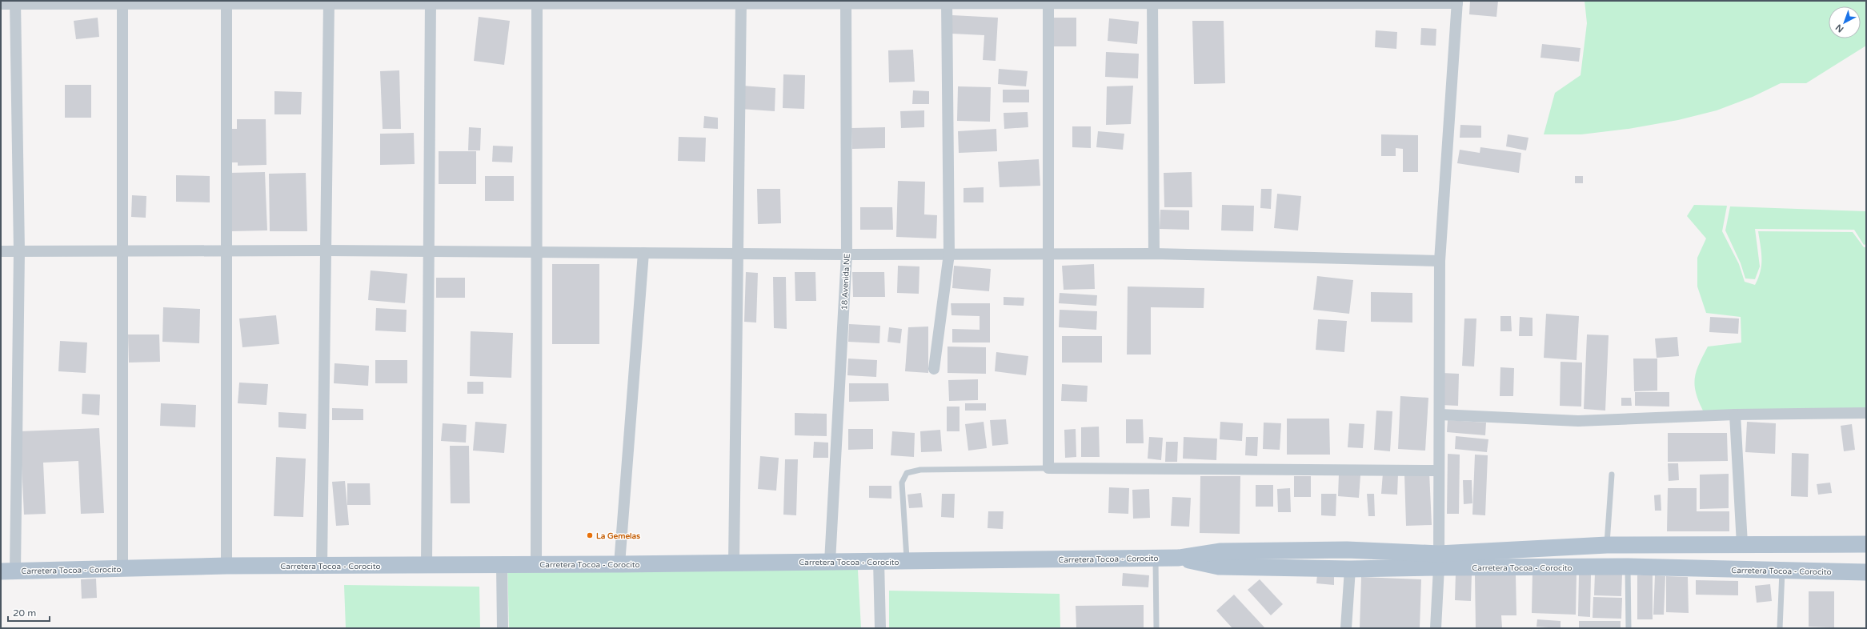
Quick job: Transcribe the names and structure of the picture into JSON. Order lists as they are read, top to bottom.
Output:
{
  "streets": {
    "main road": ["Carretera Tocoa - Corocito"],
    "street": ["18 Avenida NE"]
  },
  "crossings": [
    ["18 Avenida NE", "Carretera Tocoa - Corocito"]
  ],
  "places": ["La Gemelas"],
  "scale_bar": "20 m",
  "north": "bottom left"
}
